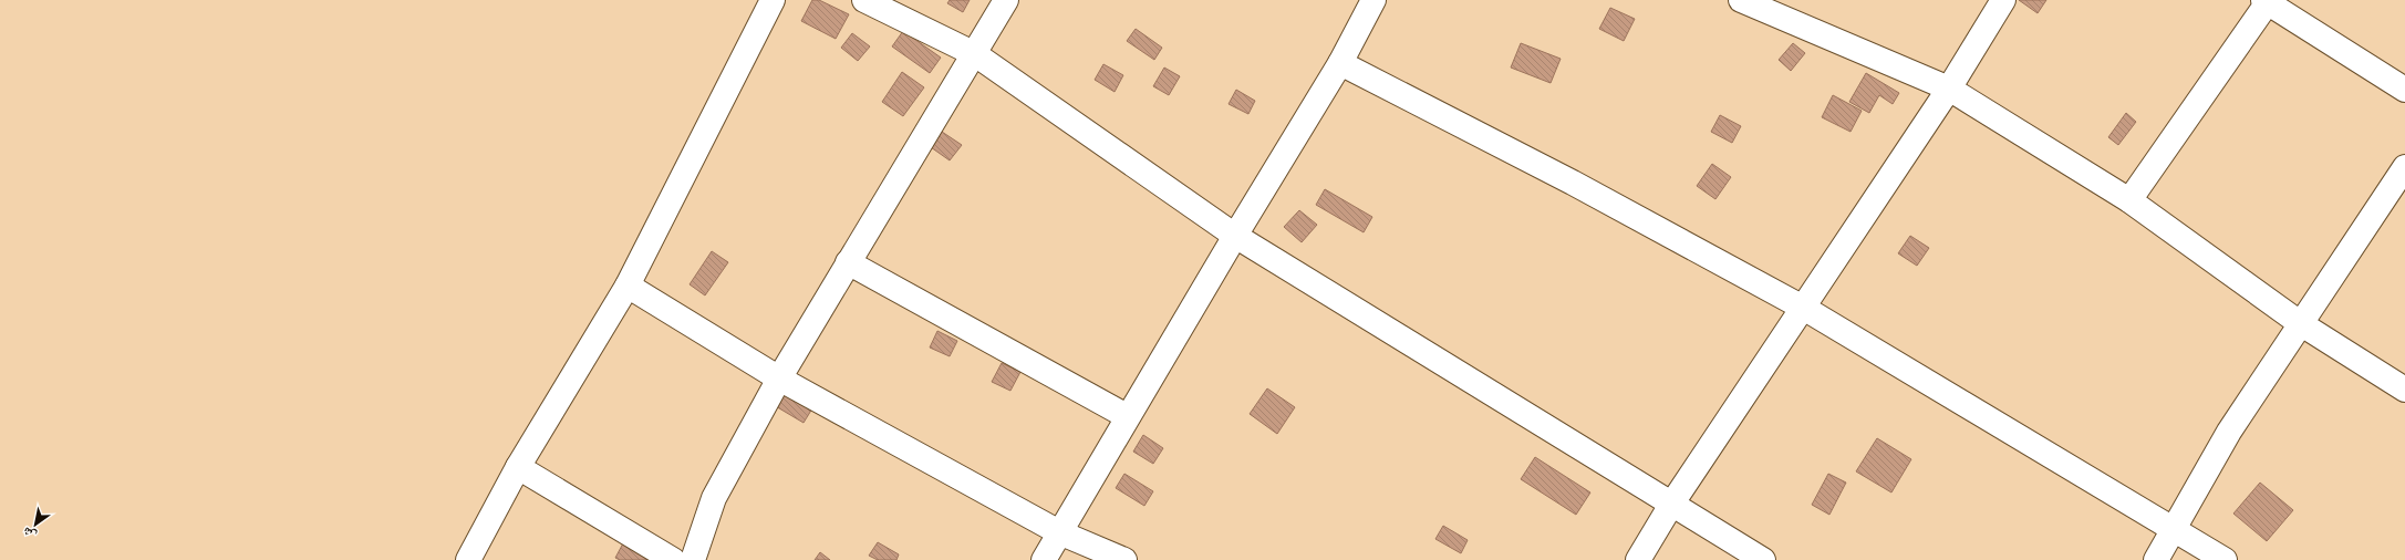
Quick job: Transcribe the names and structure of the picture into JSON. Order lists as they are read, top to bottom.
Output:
{
  "north": "bottom left"
}
